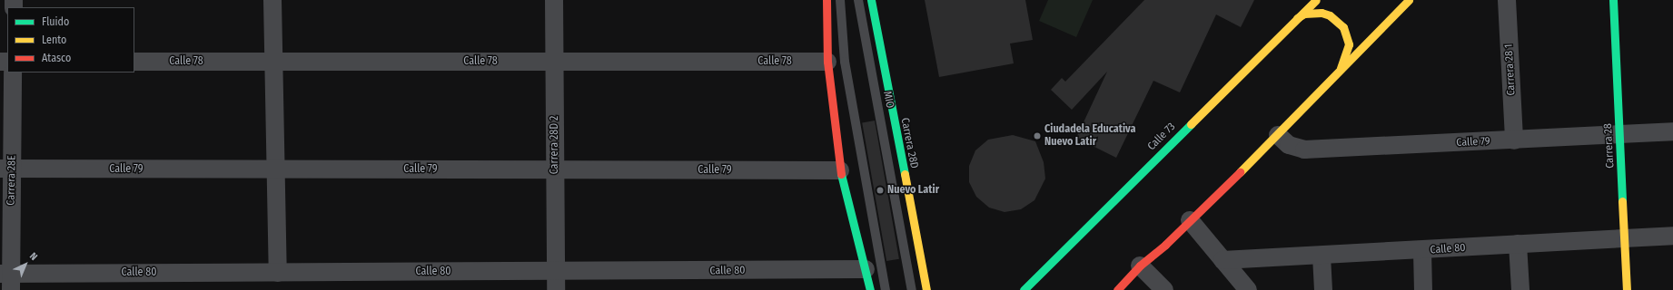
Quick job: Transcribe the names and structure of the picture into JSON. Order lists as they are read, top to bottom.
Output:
{
  "streets": {
    "main road": ["Calle 73", "Carrera 28D", "Carrera 28"],
    "street": [
      "Calle 78",
      "Carrera 28 1",
      "Calle 79",
      "Carrera 28D 2",
      "Carrera 28E",
      "Calle 80"
    ],
    "lane": ["MIO"]
  },
  "crossings": [
    ["Calle 78", "Carrera 28D 2"],
    ["Carrera 28 1", "Calle 79"],
    ["Calle 79", "Carrera 28D 2"],
    ["Calle 79", "Carrera 28"],
    ["Calle 79", "Carrera 28E"],
    ["Carrera 28D 2", "Calle 80"],
    ["Carrera 28", "Calle 80"],
    ["Carrera 28E", "Calle 80"]
  ],
  "places": ["Ciudadela Educativa Nuevo Latir", "Nuevo Latir"],
  "legend": ["Fluido", "Lento", "Atasco"],
  "north": "top right"
}
